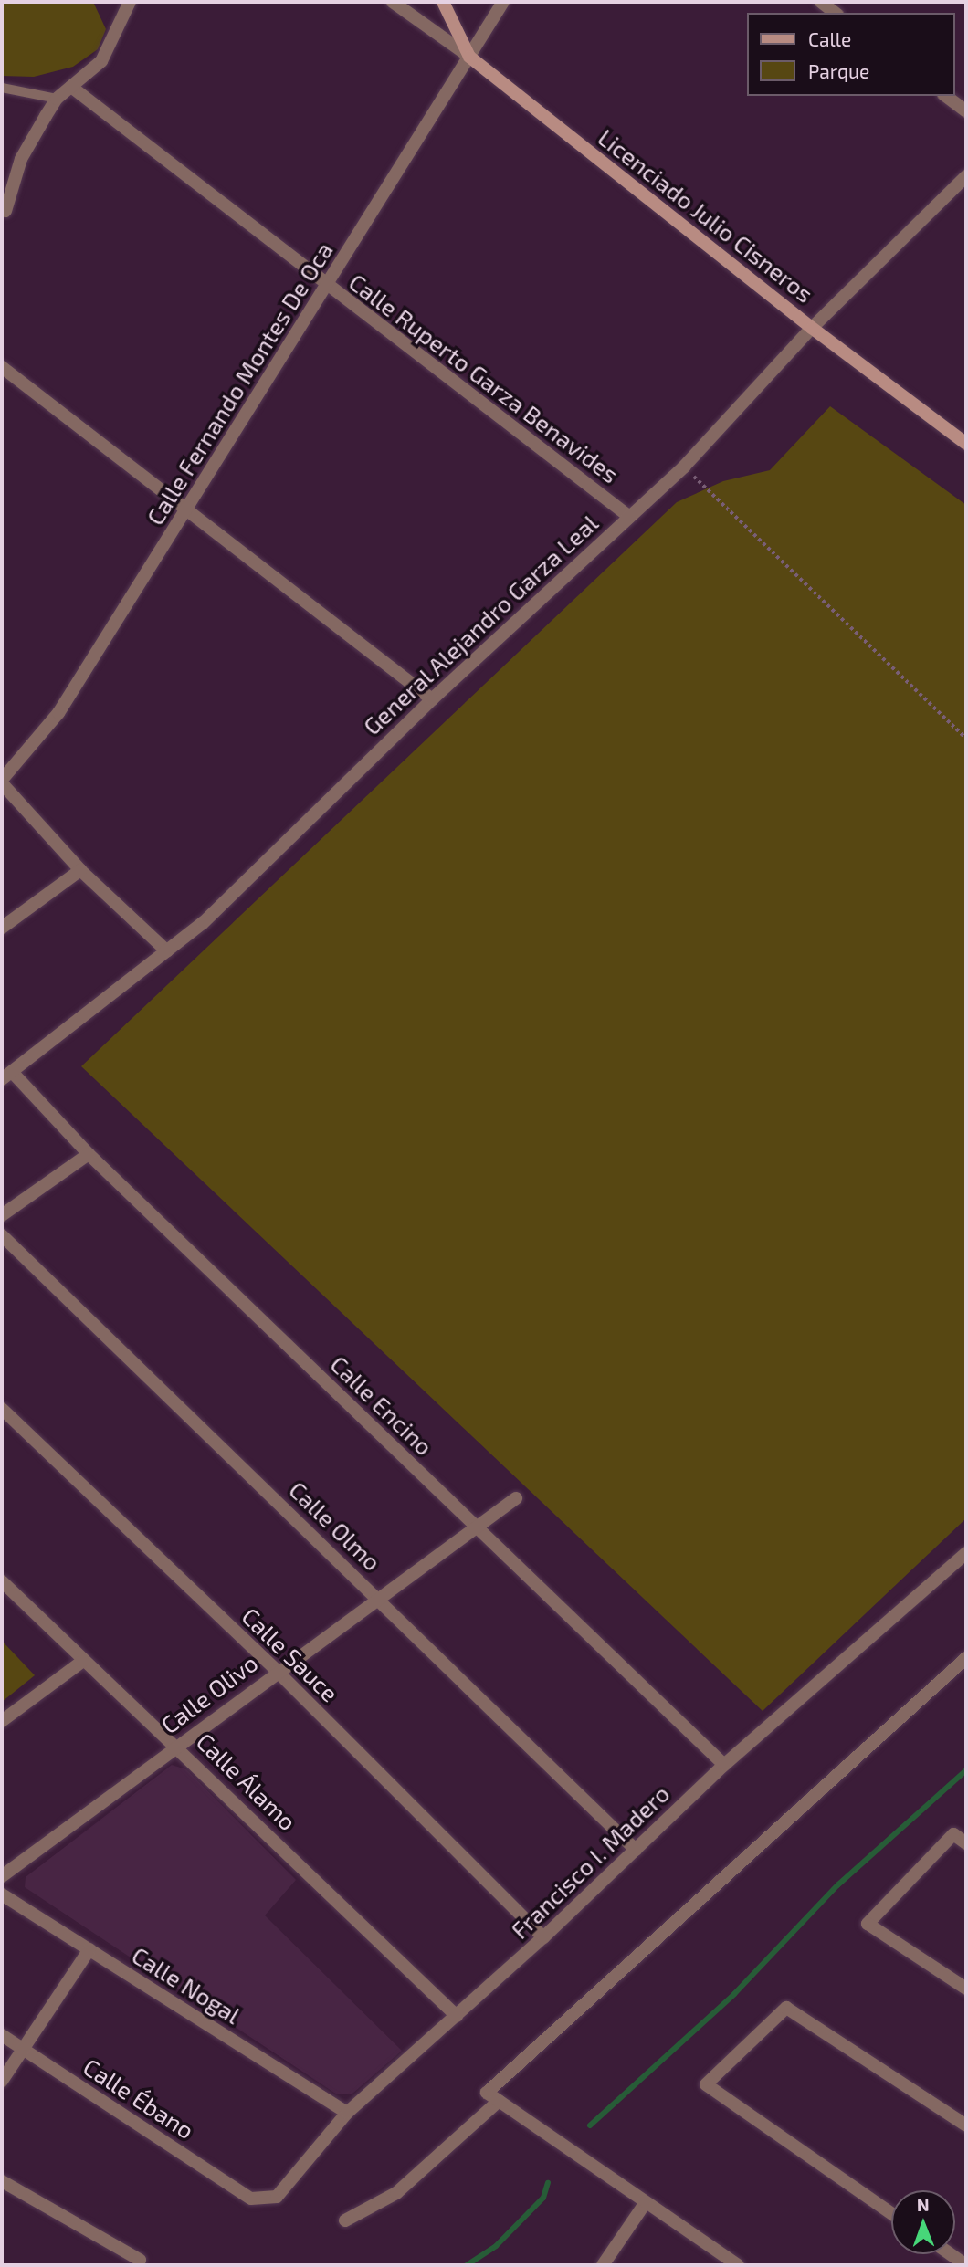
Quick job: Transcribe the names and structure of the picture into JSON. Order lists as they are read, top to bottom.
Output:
{
  "streets": {
    "street": [
      "Licenciado Julio Cisneros",
      "Calle Ruperto Garza Benavides",
      "Calle Fernando Montes De Oca",
      "General Alejandro Garza Leal",
      "Calle Encino",
      "Calle Olmo",
      "Calle Sauce",
      "Calle Olivo",
      "Calle Álamo",
      "Francisco I. Madero",
      "Calle Nogal",
      "Calle Ébano"
    ]
  },
  "crossings": [
    ["Licenciado Julio Cisneros", "Calle Fernando Montes De Oca"],
    ["Licenciado Julio Cisneros", "General Alejandro Garza Leal"],
    ["Calle Ruperto Garza Benavides", "Calle Fernando Montes De Oca"],
    ["Calle Ruperto Garza Benavides", "General Alejandro Garza Leal"],
    ["General Alejandro Garza Leal", "Calle Encino"],
    ["Calle Encino", "Calle Olivo"],
    ["Calle Encino", "Francisco I. Madero"],
    ["Calle Olmo", "Calle Olivo"],
    ["Calle Olmo", "Francisco I. Madero"],
    ["Calle Sauce", "Calle Olivo"],
    ["Calle Sauce", "Francisco I. Madero"],
    ["Calle Olivo", "Calle Álamo"],
    ["Calle Álamo", "Francisco I. Madero"],
    ["Francisco I. Madero", "Calle Nogal"],
    ["Francisco I. Madero", "Calle Ébano"]
  ],
  "legend": ["Calle", "Parque"],
  "north": "top"
}
